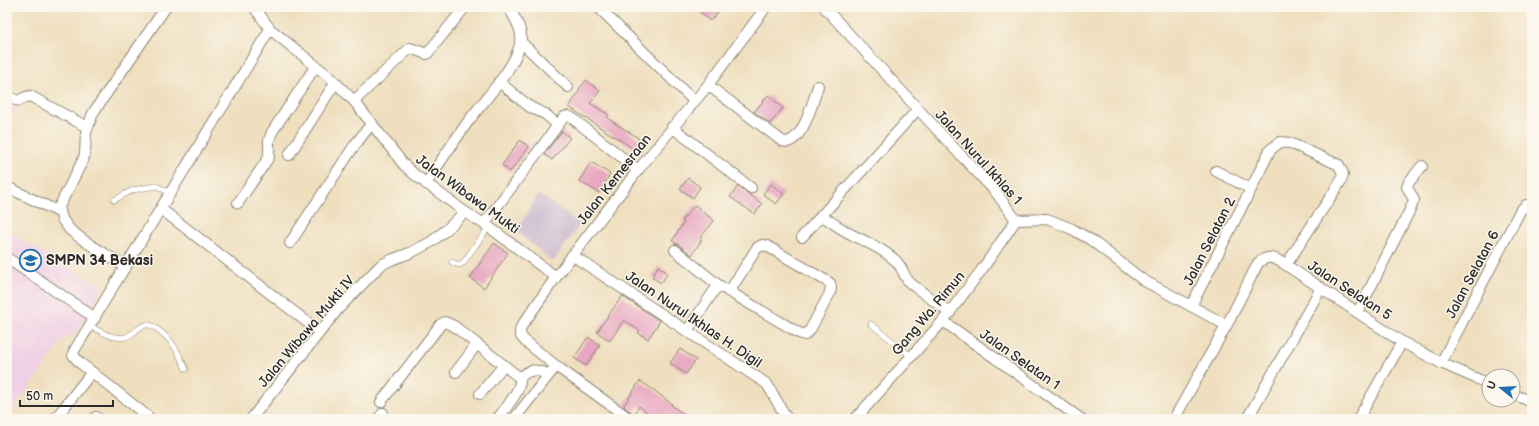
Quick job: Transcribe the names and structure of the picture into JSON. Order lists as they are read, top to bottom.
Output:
{
  "streets": {
    "street": [
      "Jalan Nurul Ikhlas 1",
      "Jalan Kemesraan",
      "Jalan Wibawa Mukti",
      "Jalan Selatan 2",
      "Jalan Selatan 6",
      "Jalan Selatan 5",
      "Gang Wa. Rimun",
      "Jalan Nurul Ikhlas H. Digil",
      "Jalan Wibawa Mukti IV",
      "Jalan Selatan 1"
    ]
  },
  "crossings": [
    ["Jalan Nurul Ikhlas 1", "Jalan Selatan 2"],
    ["Jalan Nurul Ikhlas 1", "Jalan Selatan 5"],
    ["Jalan Nurul Ikhlas 1", "Gang Wa. Rimun"],
    ["Jalan Kemesraan", "Jalan Wibawa Mukti"],
    ["Jalan Kemesraan", "Jalan Nurul Ikhlas H. Digil"],
    ["Jalan Wibawa Mukti", "Jalan Wibawa Mukti IV"],
    ["Jalan Selatan 2", "Jalan Selatan 5"],
    ["Jalan Selatan 6", "Jalan Selatan 5"],
    ["Gang Wa. Rimun", "Jalan Selatan 1"]
  ],
  "places": {
    "school or university": ["SMPN 34 Bekasi"]
  },
  "scale_bar": "50 m",
  "north": "left"
}
